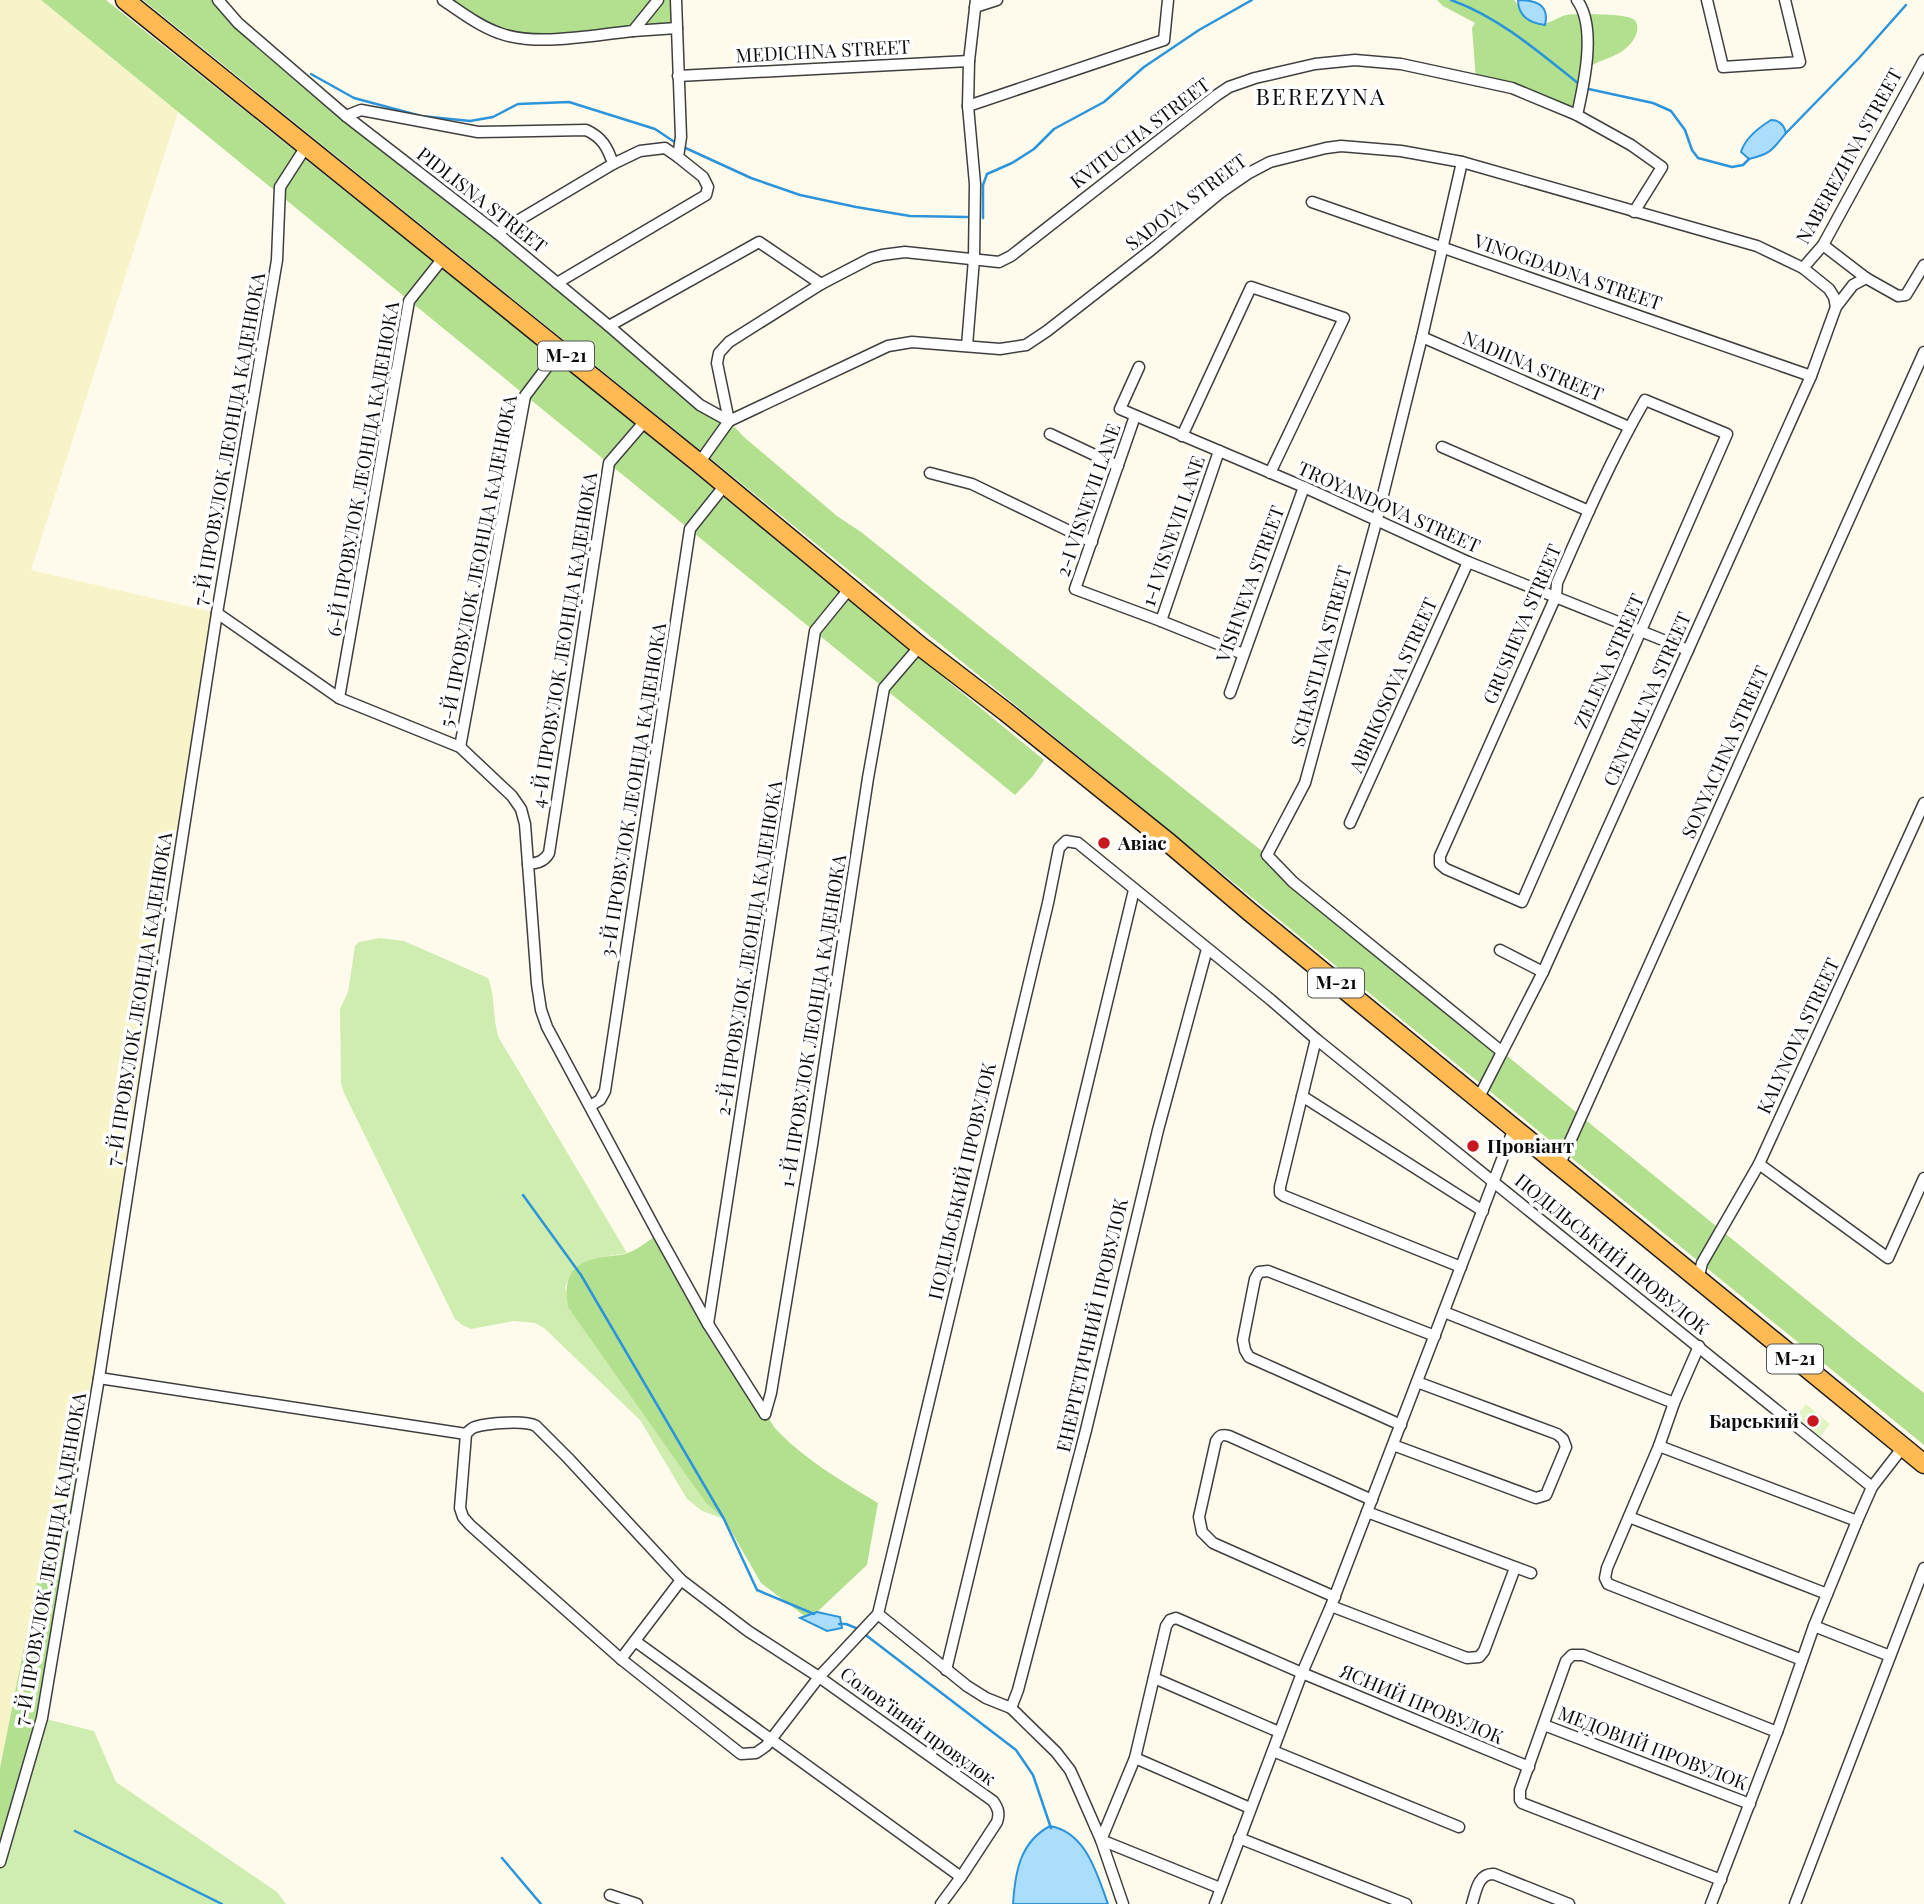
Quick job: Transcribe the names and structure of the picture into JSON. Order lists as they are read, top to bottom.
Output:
{
  "streets": {
    "highway": ["М-21"],
    "street": [
      "MEDICHNA STREET",
      "KVITUCHA STREET",
      "NABEREZHNA STREET",
      "PIDLISNA STREET",
      "SADOVA STREET",
      "VINOGDADNA STREET",
      "NADIINA STREET",
      "7-Й ПРОВУЛОК ЛЕОНІДА КАДЕНЮКА",
      "6-Й ПРОВУЛОК ЛЕОНІДА КАДЕНЮКА",
      "2-I VISNEVII LANE",
      "TROYANDOVA STREET",
      "1-I VISNEVII LANE",
      "5-Й ПРОВУЛОК ЛЕОНІДА КАДЕНЮКА",
      "VISHNEVA STREET",
      "GRUSHEVA STREET",
      "4-Й ПРОВУЛОК ЛЕОНІДА КАДЕНЮКА",
      "SCHASTLIVA STREET",
      "ZELENA STREET",
      "ABRIKOSOVA STREET",
      "CENTRAL'NA STREET",
      "SONYACHNA STREET",
      "3-Й ПРОВУЛОК ЛЕОНІДА КАДЕНЮКА",
      "2-Й ПРОВУЛОК ЛЕОНІДА КАДЕНЮКА",
      "1-Й ПРОВУЛОК ЛЕОНІДА КАДЕНЮКА",
      "KALYNOVA STREET",
      "ПОДІЛЬСЬКИЙ ПРОВУЛОК",
      "ЕНЕРГЕТИЧНИЙ ПРОВУЛОК",
      "ЯСНИЙ ПРОВУЛОК",
      "Соловʼїний провулок",
      "МЕДОВИЙ ПРОВУЛОК"
    ]
  },
  "crossings": [
    ["KVITUCHA STREET", "PIDLISNA STREET"],
    ["KVITUCHA STREET", "SADOVA STREET"],
    ["NABEREZHNA STREET", "SADOVA STREET"],
    ["PIDLISNA STREET", "SADOVA STREET"],
    ["SADOVA STREET", "SCHASTLIVA STREET"],
    ["SADOVA STREET", "CENTRAL'NA STREET"],
    ["VINOGDADNA STREET", "SCHASTLIVA STREET"],
    ["VINOGDADNA STREET", "CENTRAL'NA STREET"],
    ["М-21", "7-Й ПРОВУЛОК ЛЕОНІДА КАДЕНЮКА"],
    ["М-21", "6-Й ПРОВУЛОК ЛЕОНІДА КАДЕНЮКА"],
    ["М-21", "5-Й ПРОВУЛОК ЛЕОНІДА КАДЕНЮКА"],
    ["М-21", "4-Й ПРОВУЛОК ЛЕОНІДА КАДЕНЮКА"],
    ["М-21", "CENTRAL'NA STREET"],
    ["М-21", "SONYACHNA STREET"],
    ["М-21", "3-Й ПРОВУЛОК ЛЕОНІДА КАДЕНЮКА"],
    ["М-21", "2-Й ПРОВУЛОК ЛЕОНІДА КАДЕНЮКА"],
    ["М-21", "1-Й ПРОВУЛОК ЛЕОНІДА КАДЕНЮКА"],
    ["М-21", "KALYNOVA STREET"],
    ["NADIINA STREET", "GRUSHEVA STREET"],
    ["NADIINA STREET", "SCHASTLIVA STREET"],
    ["2-I VISNEVII LANE", "TROYANDOVA STREET"],
    ["2-I VISNEVII LANE", "1-I VISNEVII LANE"],
    ["TROYANDOVA STREET", "1-I VISNEVII LANE"],
    ["TROYANDOVA STREET", "VISHNEVA STREET"],
    ["TROYANDOVA STREET", "GRUSHEVA STREET"],
    ["TROYANDOVA STREET", "SCHASTLIVA STREET"],
    ["TROYANDOVA STREET", "ZELENA STREET"],
    ["TROYANDOVA STREET", "ABRIKOSOVA STREET"],
    ["TROYANDOVA STREET", "CENTRAL'NA STREET"],
    ["GRUSHEVA STREET", "ZELENA STREET"],
    ["SCHASTLIVA STREET", "CENTRAL'NA STREET"],
    ["2-Й ПРОВУЛОК ЛЕОНІДА КАДЕНЮКА", "1-Й ПРОВУЛОК ЛЕОНІДА КАДЕНЮКА"],
    ["ПОДІЛЬСЬКИЙ ПРОВУЛОК", "ЕНЕРГЕТИЧНИЙ ПРОВУЛОК"],
    ["ПОДІЛЬСЬКИЙ ПРОВУЛОК", "Соловʼїний провулок"],
    ["ЯСНИЙ ПРОВУЛОК", "МЕДОВИЙ ПРОВУЛОК"]
  ],
  "districts": ["BEREZYNA"],
  "places": ["Авіас", "Провіант", "Барський"]
}
